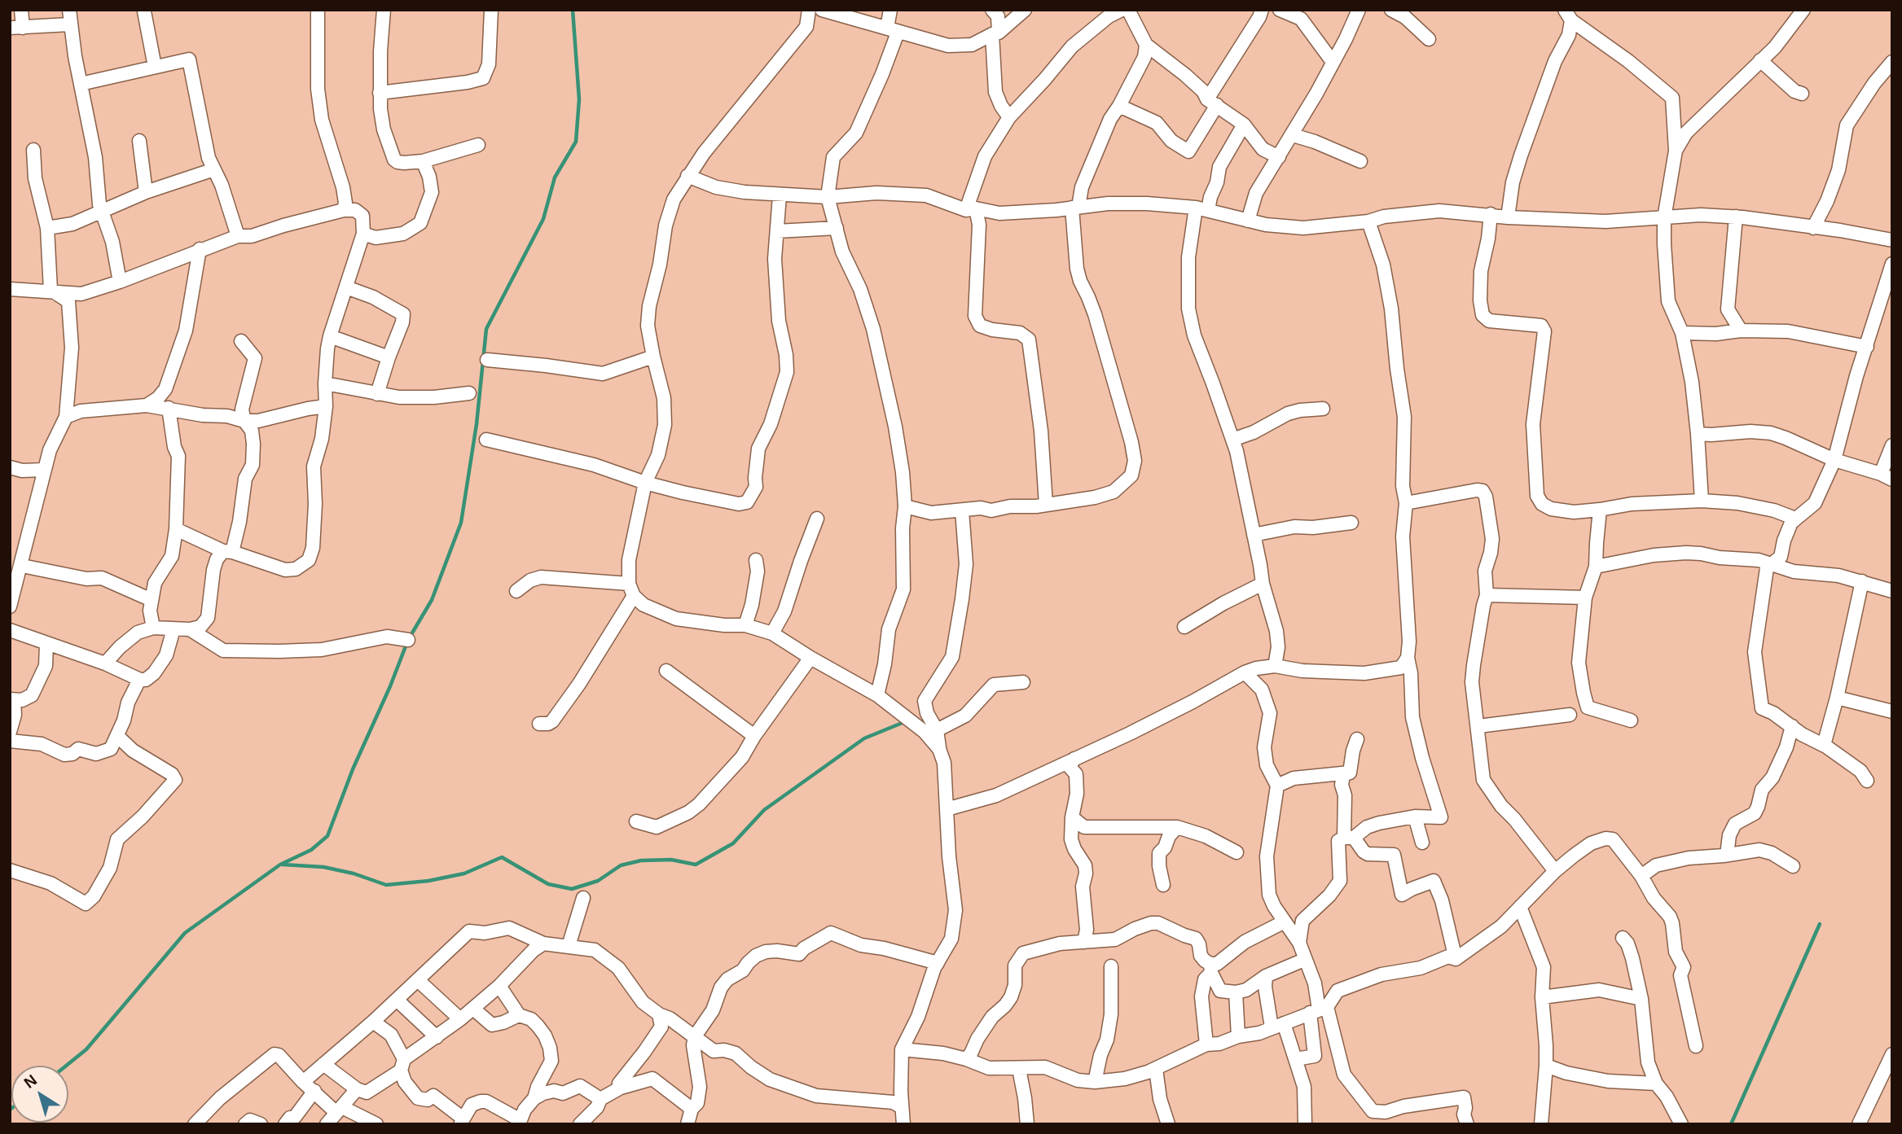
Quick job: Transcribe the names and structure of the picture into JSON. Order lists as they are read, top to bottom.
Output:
{
  "north": "top left"
}
